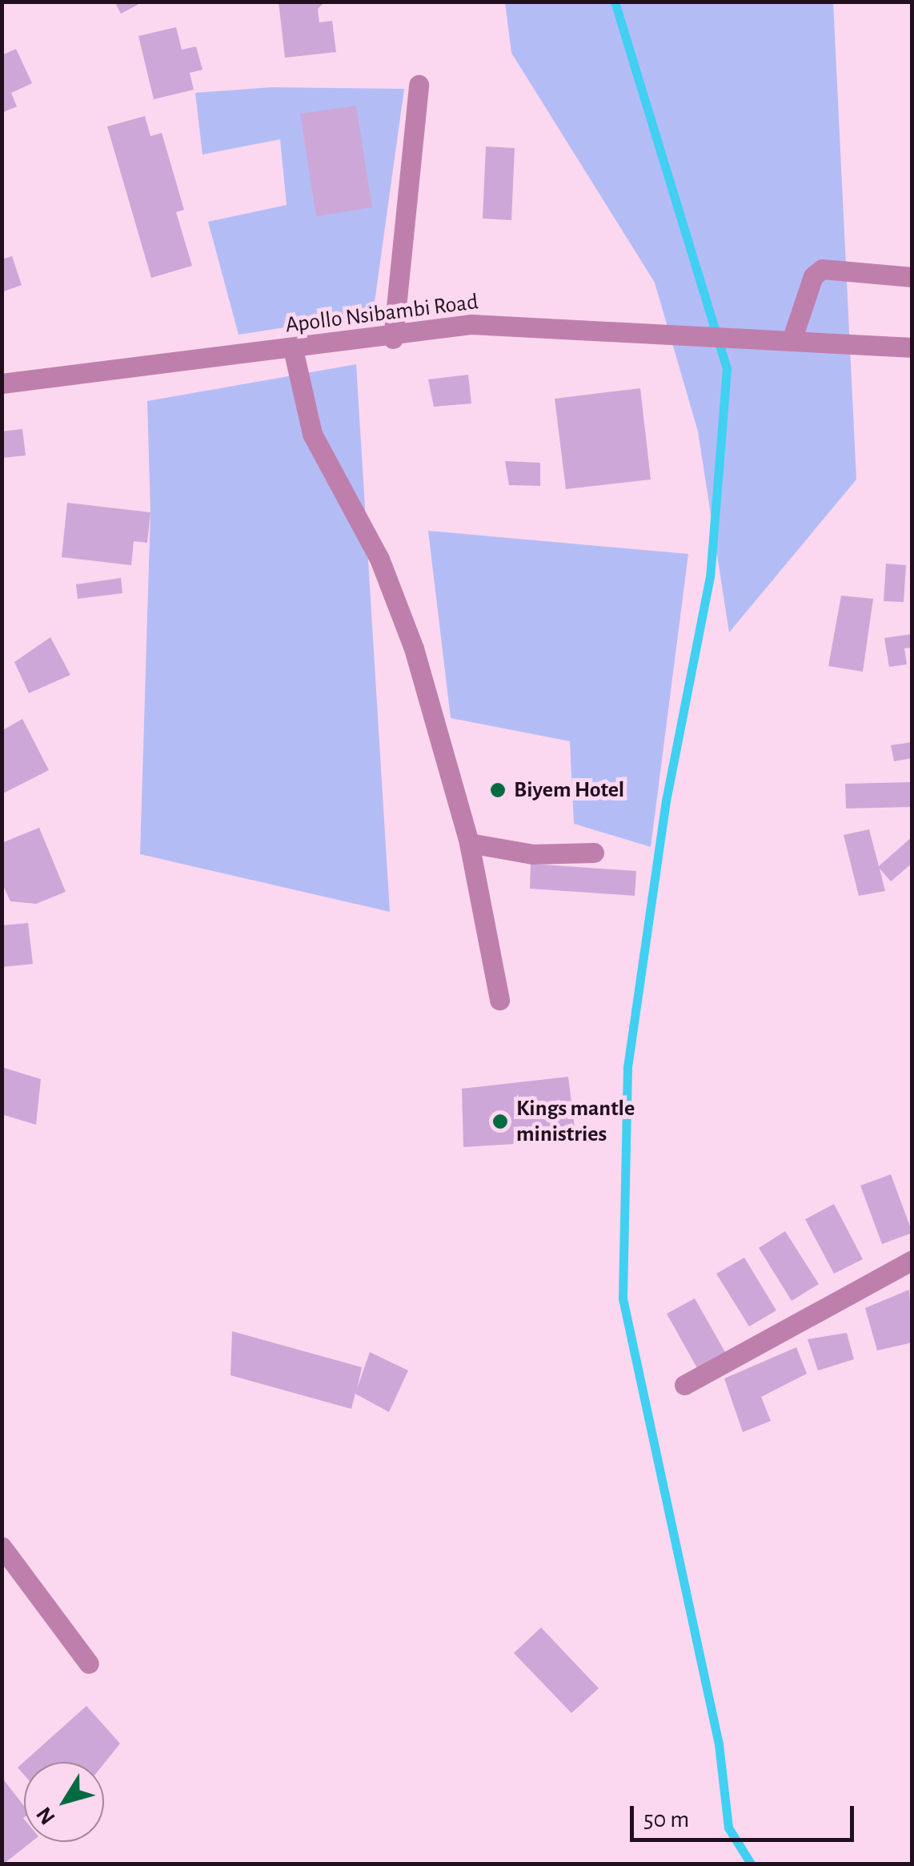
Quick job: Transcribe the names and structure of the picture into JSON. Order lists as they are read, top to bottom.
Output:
{
  "streets": {
    "street": ["Apollo Nsibambi Road"]
  },
  "places": ["Biyem Hotel", "Kings mantle ministries"],
  "scale_bar": "50 m",
  "north": "bottom left"
}
